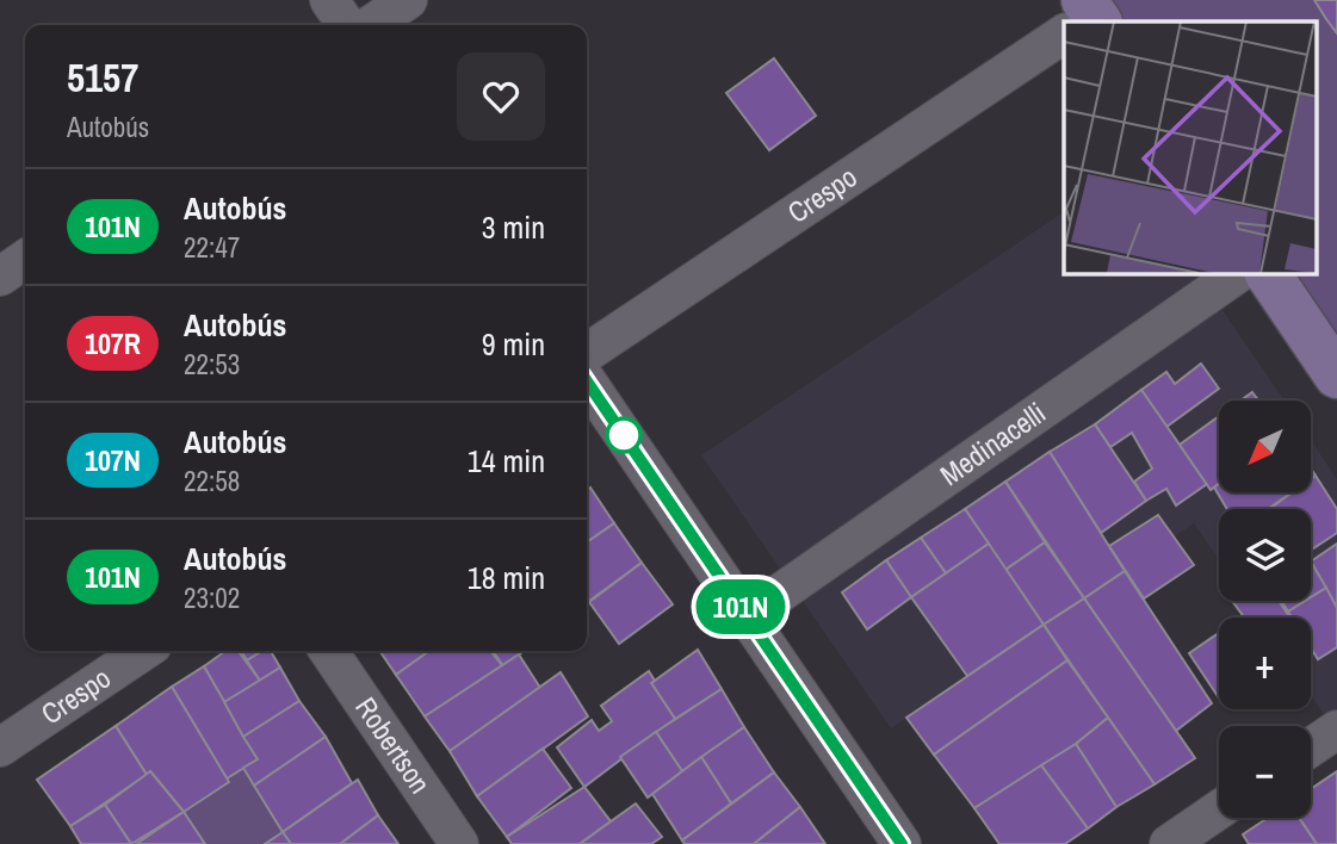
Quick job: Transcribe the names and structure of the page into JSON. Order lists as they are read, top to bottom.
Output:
{
  "streets": {
    "street": ["Crespo", "Medinacelli", "Robertson"]
  },
  "lines": ["bus line 101N"],
  "north": "bottom left",
  "page": {
    "on_map": "101N",
    "heading": ["5157", "Autobús"],
    "list": [
      {
        "mark": "101N",
        "name": "Autobús",
        "note": "22:47",
        "value": "3 min"
      },
      {
        "mark": "107R",
        "name": "Autobús",
        "note": "22:53",
        "value": "9 min"
      },
      {
        "mark": "107N",
        "name": "Autobús",
        "note": "22:58",
        "value": "14 min"
      },
      {
        "mark": "101N",
        "name": "Autobús",
        "note": "23:02",
        "value": "18 min"
      }
    ],
    "map_buttons": ["+", "−"]
  }
}
